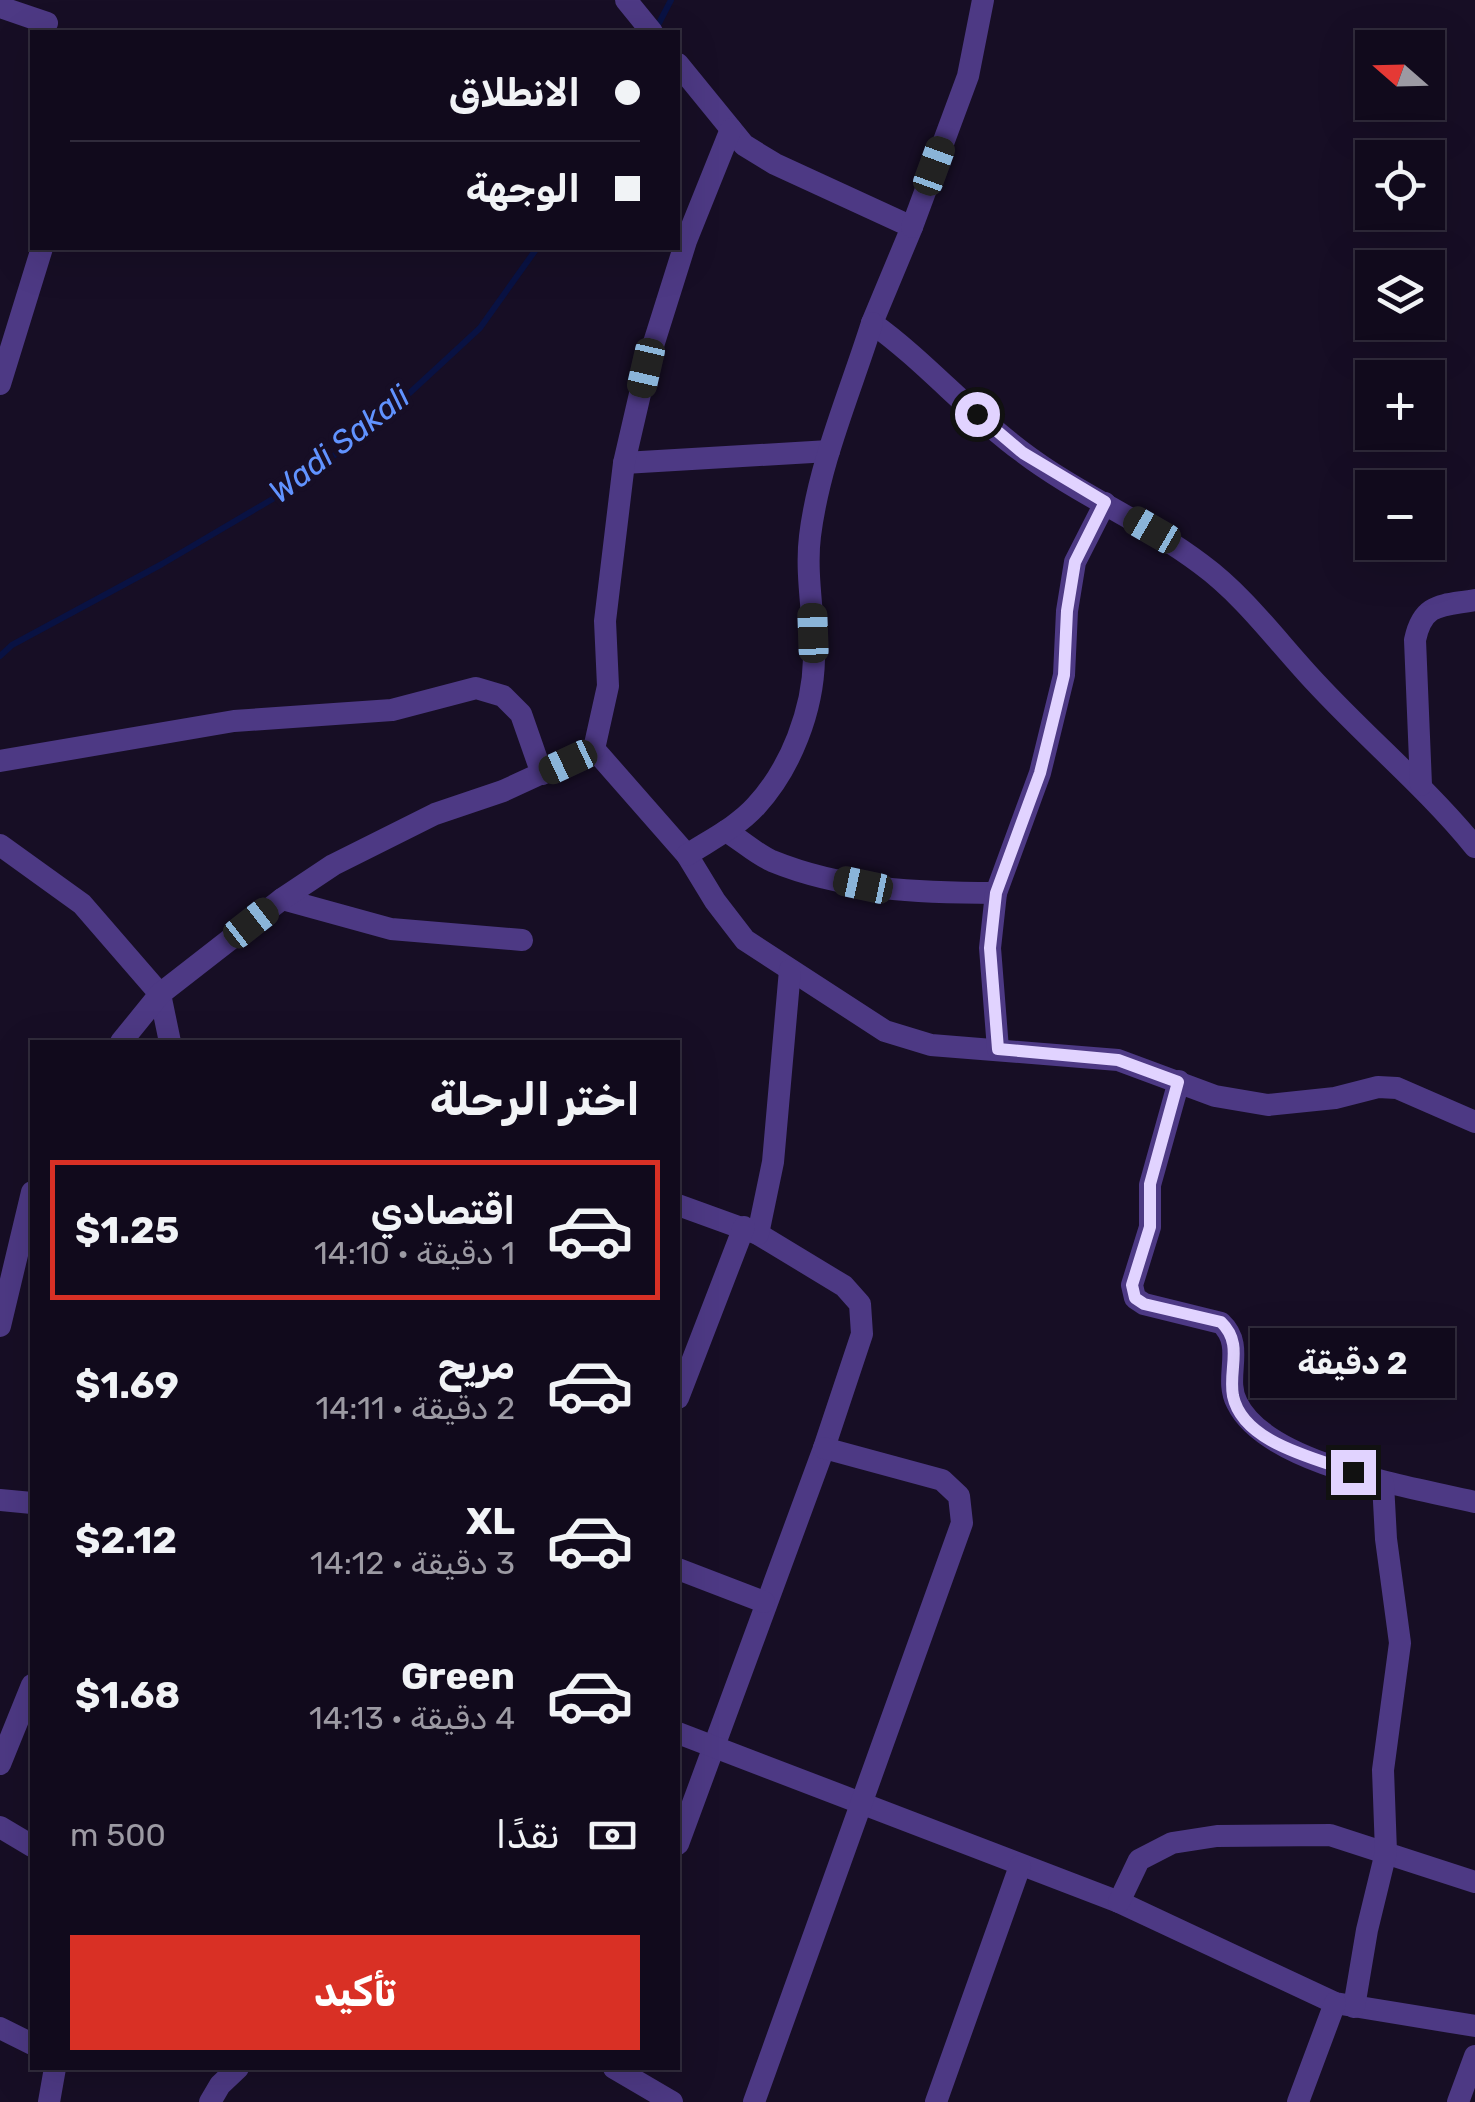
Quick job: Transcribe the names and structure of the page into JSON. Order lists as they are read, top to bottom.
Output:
{
  "water": ["Wadi Sakali"],
  "north": "left",
  "page": {
    "map_buttons": ["+", "−"],
    "banner": ["الانطلاق", "الوجهة"],
    "heading": "اختر الرحلة",
    "list": [
      {
        "name": "اقتصادي",
        "note": "1 دقيقة · 14:10",
        "value": "$1.25"
      },
      {
        "name": "مريح",
        "note": "2 دقيقة · 14:11",
        "value": "$1.69"
      },
      {
        "name": "XL",
        "note": "3 دقيقة · 14:12",
        "value": "$2.12"
      },
      {
        "name": "Green",
        "note": "4 دقيقة · 14:13",
        "value": "$1.68"
      }
    ],
    "bubble": "2 دقيقة",
    "pay": ["نقدًا", "500 m"],
    "buttons": "تأكيد"
  }
}
